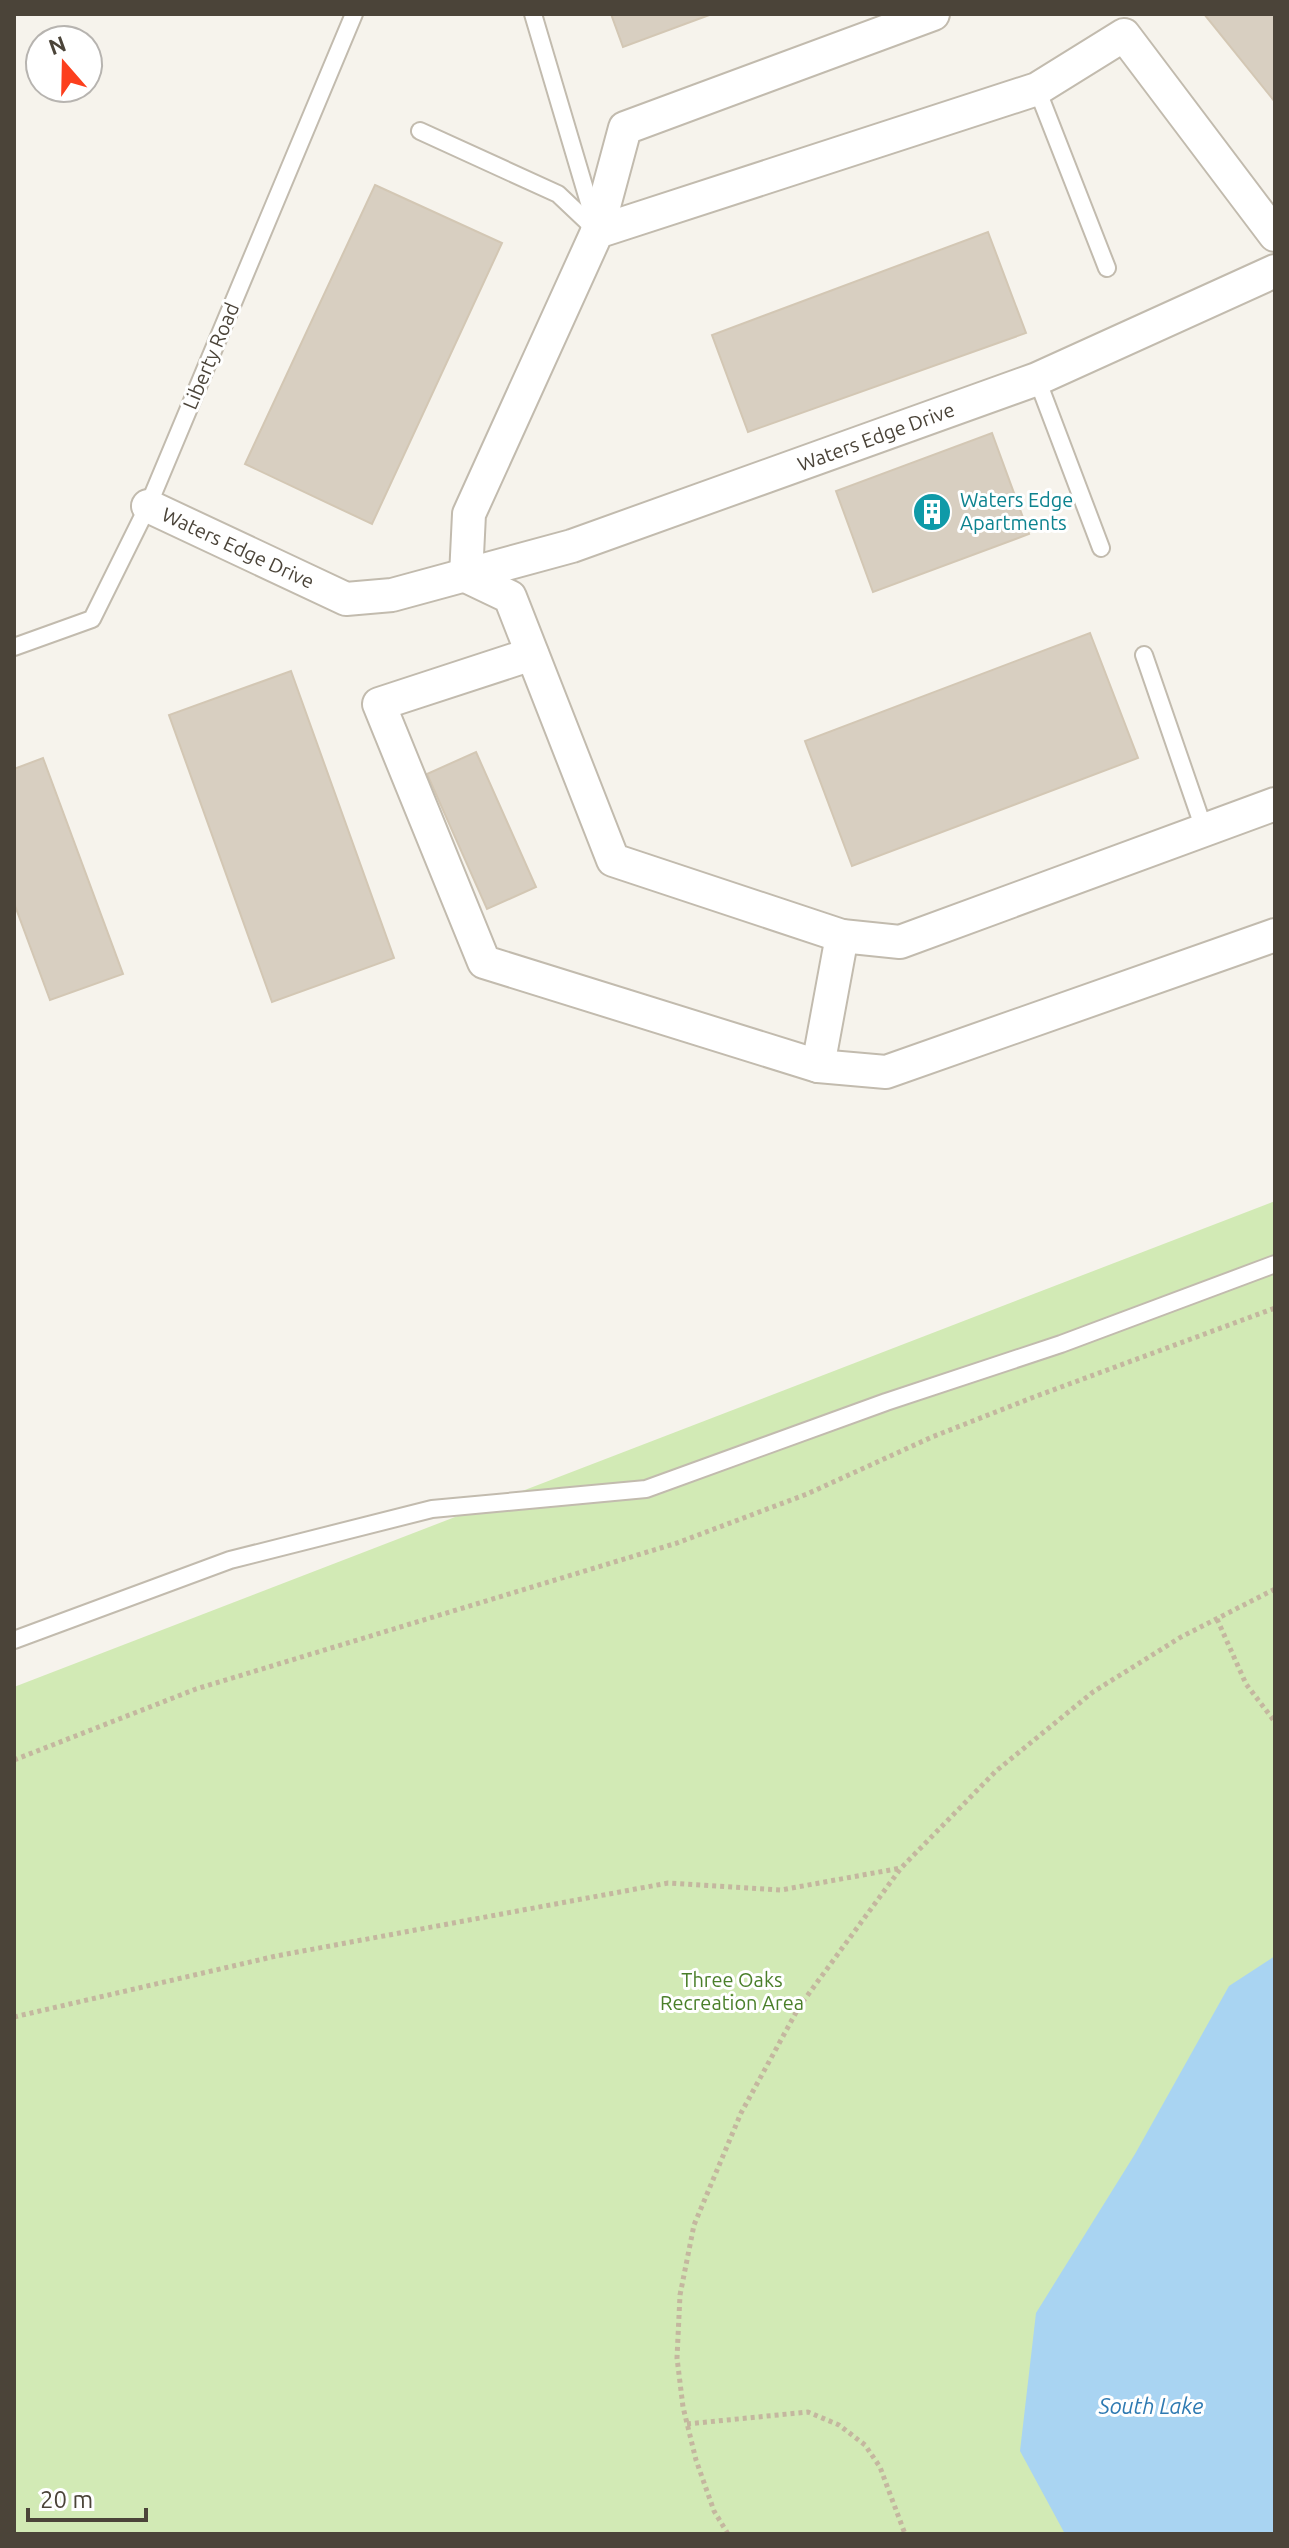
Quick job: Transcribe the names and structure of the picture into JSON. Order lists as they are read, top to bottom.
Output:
{
  "streets": {
    "street": ["Waters Edge Drive"],
    "lane": ["Liberty Road"]
  },
  "crossings": [
    ["Liberty Road", "Waters Edge Drive"]
  ],
  "water": ["South Lake"],
  "parks": ["Three Oaks Recreation Area"],
  "places": {
    "building": ["Waters Edge Apartments"]
  },
  "scale_bar": "20 m",
  "north": "top"
}
